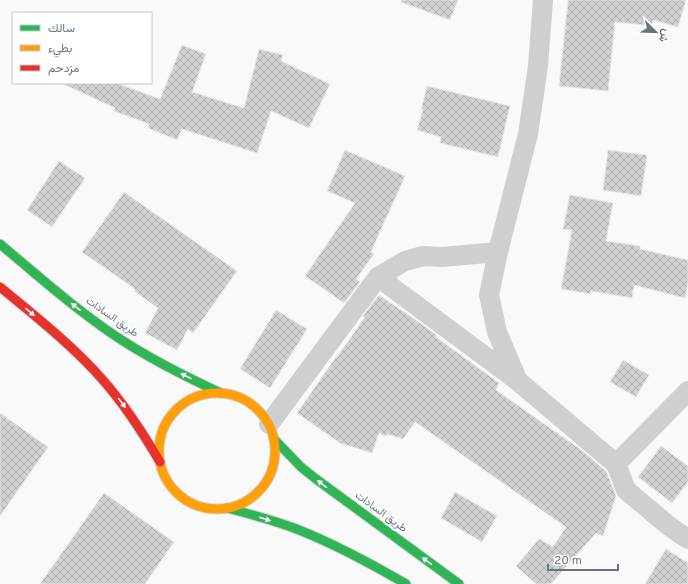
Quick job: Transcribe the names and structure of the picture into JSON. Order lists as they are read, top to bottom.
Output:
{
  "streets": {
    "main road": ["طريق السادات"]
  },
  "legend": ["سالك", "بطيء", "مزدحم"],
  "scale_bar": "20 m",
  "north": "bottom right"
}
